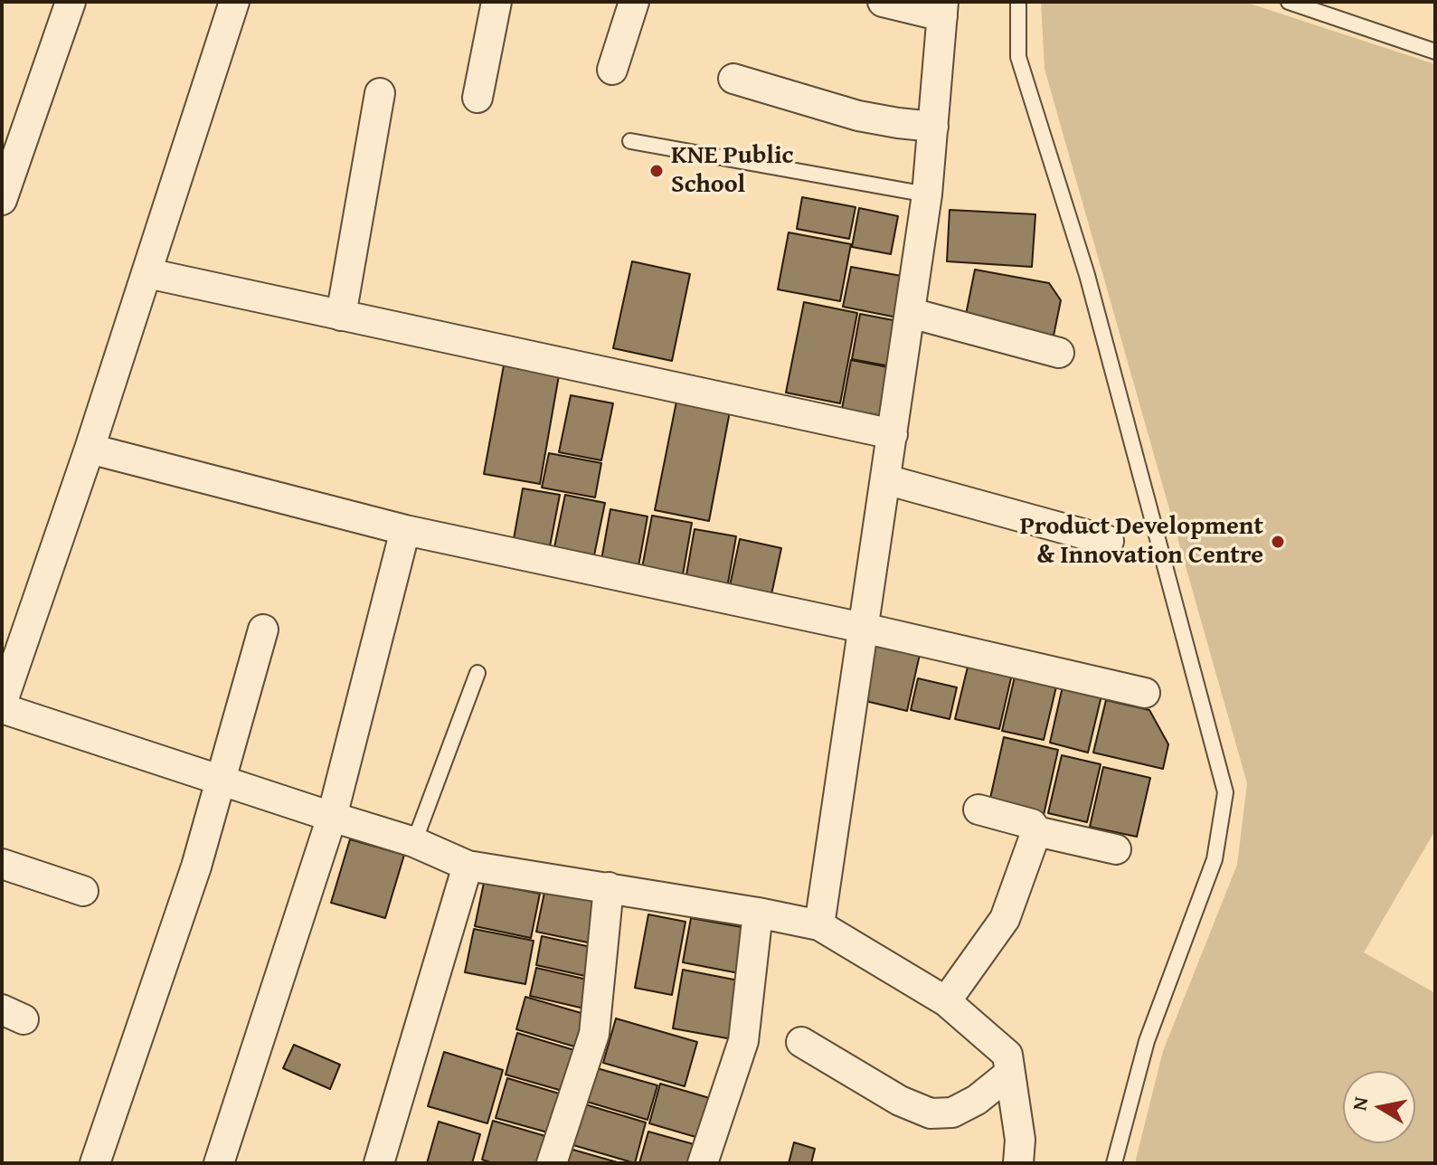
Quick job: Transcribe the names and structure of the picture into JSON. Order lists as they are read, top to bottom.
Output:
{
  "places": ["KNE Public School", "Product Development & Innovation Centre"],
  "north": "left"
}
